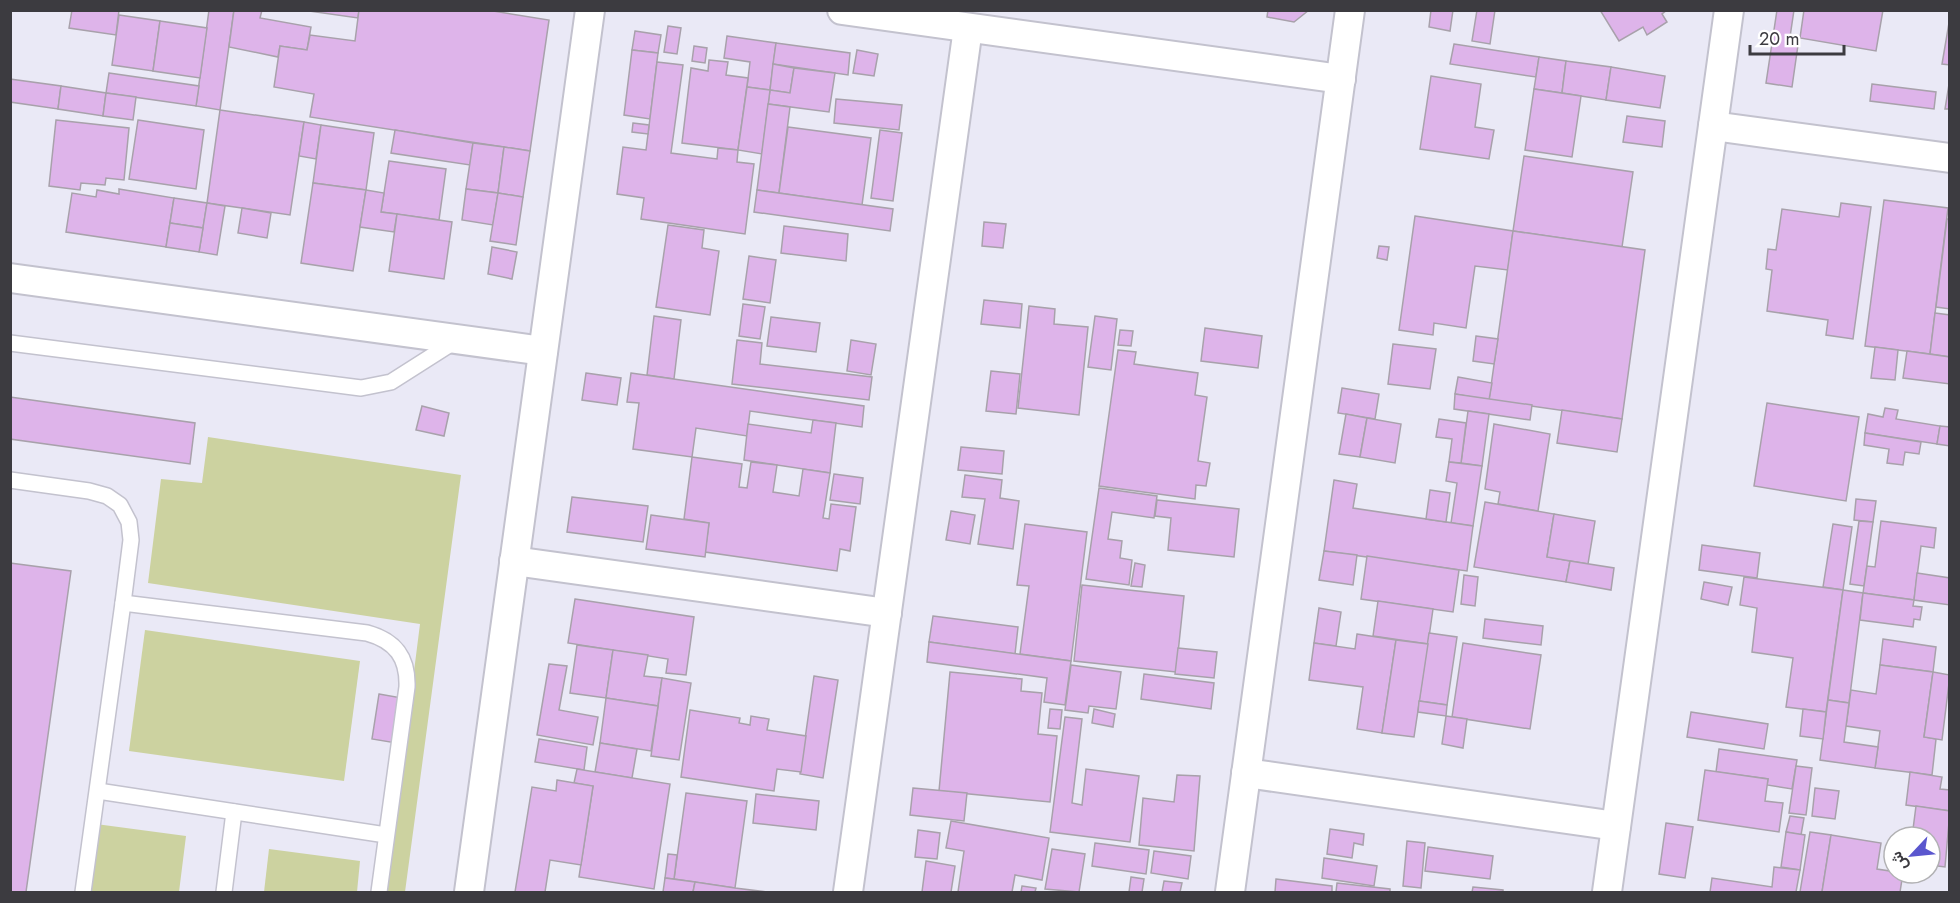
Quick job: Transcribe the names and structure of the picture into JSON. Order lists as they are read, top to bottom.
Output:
{
  "scale_bar": "20 m",
  "north": "bottom left"
}
